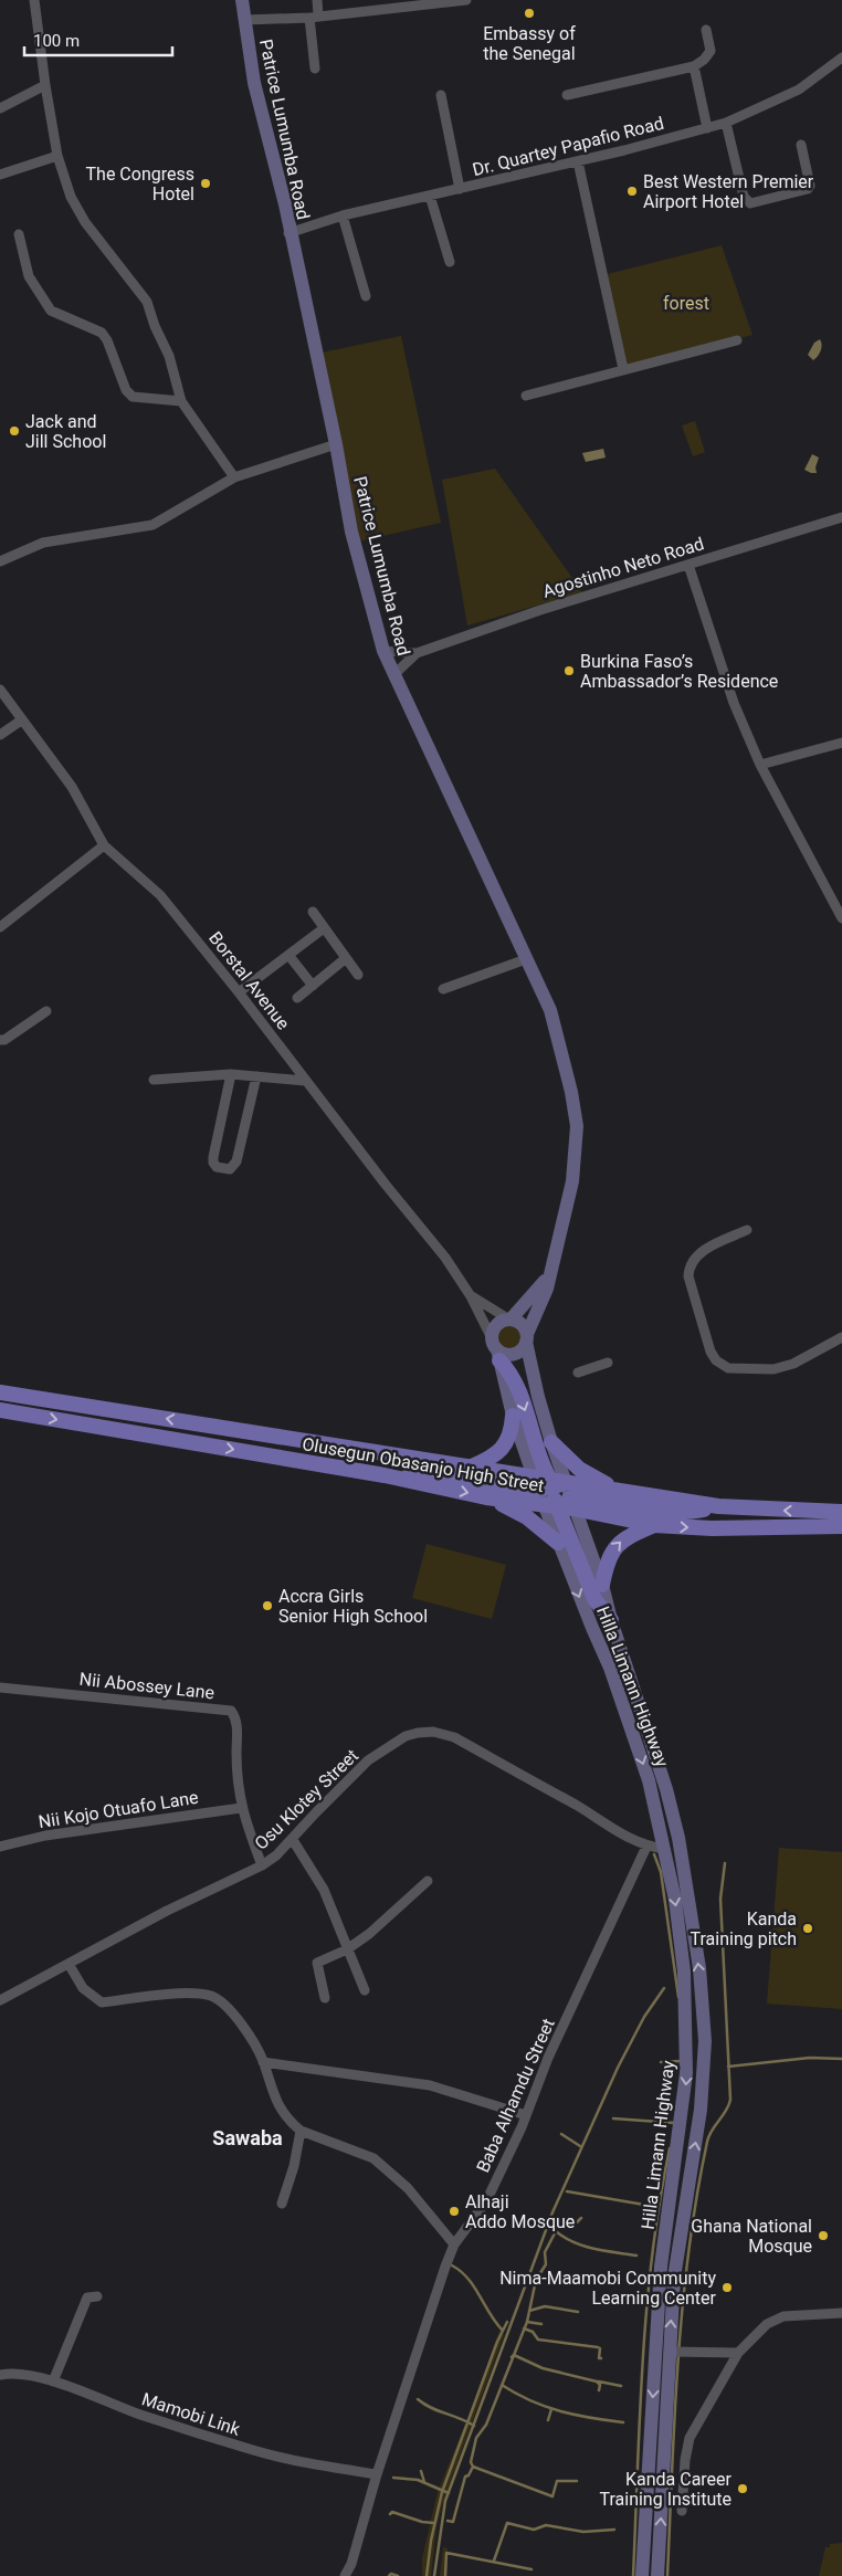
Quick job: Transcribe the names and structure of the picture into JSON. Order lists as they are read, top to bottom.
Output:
{
  "streets": {
    "main road": ["Patrice Lumumba Road", "Olusegun Obasanjo High Street", "Hilla Limann Highway"],
    "street": [
      "Dr. Quartey Papafio Road",
      "Agostinho Neto Road",
      "Borstal Avenue",
      "Nii Abossey Lane",
      "Osu Klotey Street",
      "Nii Kojo Otuafo Lane",
      "Baba Alhamdu Street",
      "Mamobi Link"
    ]
  },
  "crossings": [
    ["Patrice Lumumba Road", "Dr. Quartey Papafio Road"],
    ["Patrice Lumumba Road", "Agostinho Neto Road"],
    ["Patrice Lumumba Road", "Borstal Avenue"],
    ["Olusegun Obasanjo High Street", "Hilla Limann Highway"],
    ["Nii Abossey Lane", "Osu Klotey Street"],
    ["Nii Abossey Lane", "Nii Kojo Otuafo Lane"],
    ["Hilla Limann Highway", "Osu Klotey Street"],
    ["Osu Klotey Street", "Baba Alhamdu Street"],
    ["Baba Alhamdu Street", "Mamobi Link"]
  ],
  "districts": ["Sawaba"],
  "parks": ["forest"],
  "places": [
    "Embassy of the Senegal",
    "The Congress Hotel",
    "Best Western Premier Airport Hotel",
    "Jack and Jill School",
    "Burkina Faso’s Ambassador’s Residence",
    "Accra Girls Senior High School",
    "Kanda Training pitch",
    "Alhaji Addo Mosque",
    "Ghana National Mosque",
    "Nima-Maamobi Community Learning Center",
    "Kanda Career Training Institute"
  ],
  "scale_bar": "100 m"
}
